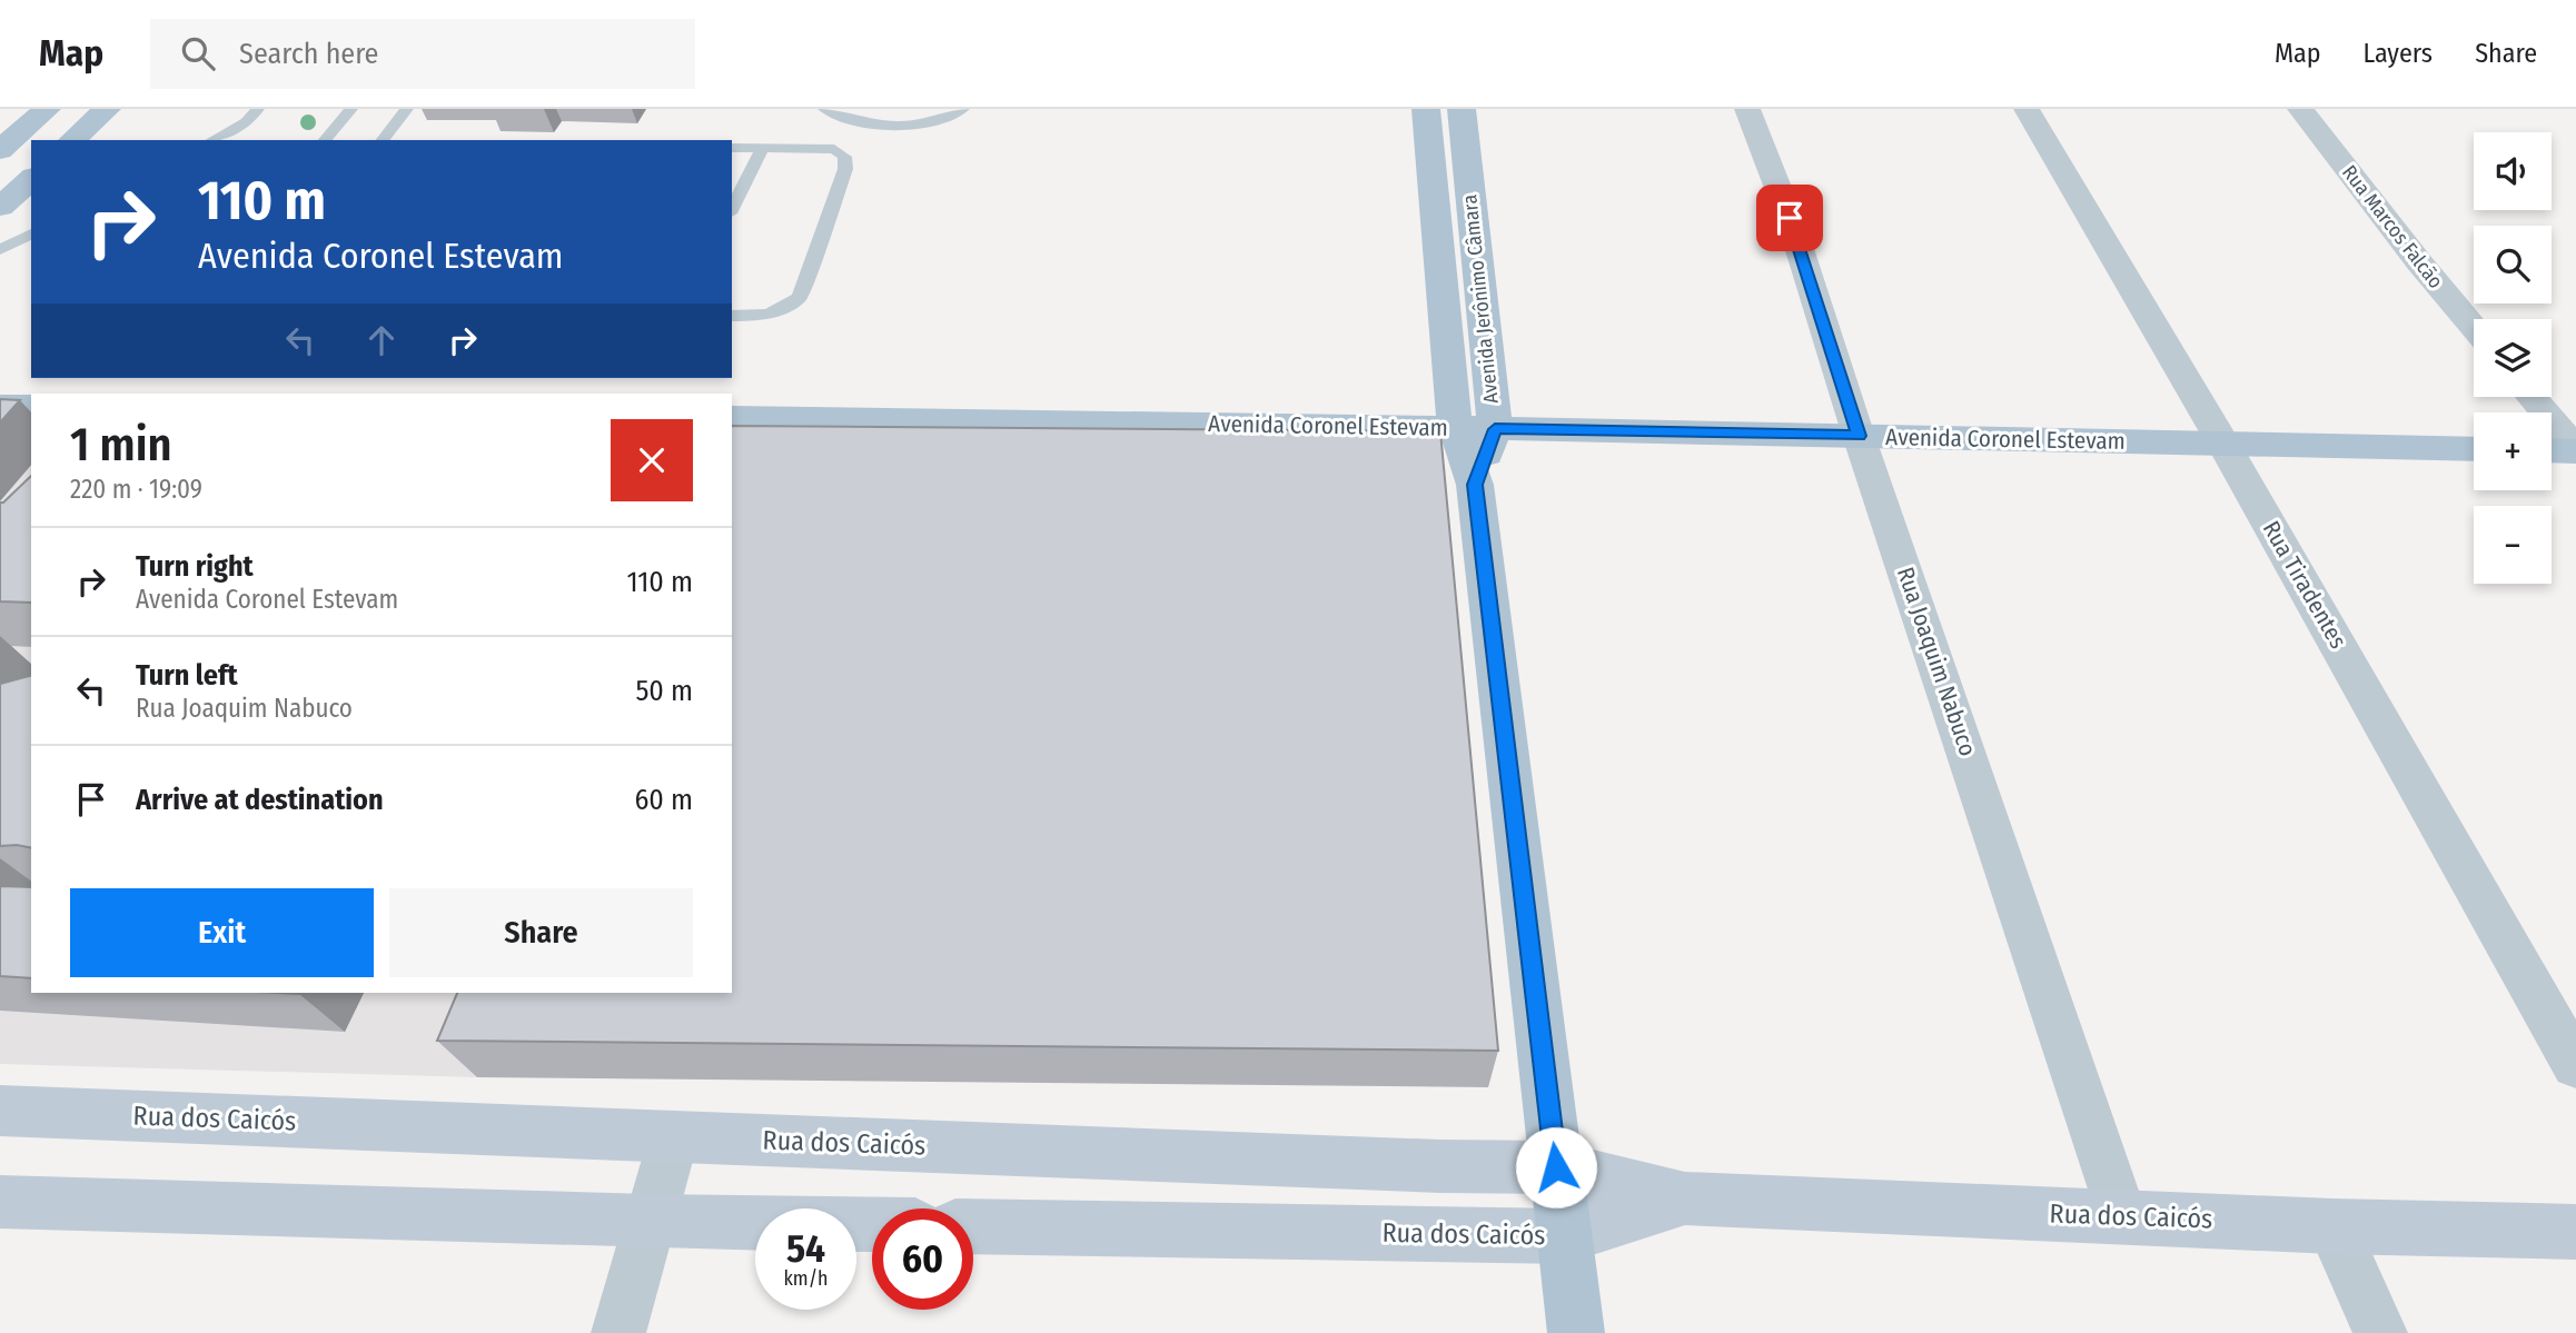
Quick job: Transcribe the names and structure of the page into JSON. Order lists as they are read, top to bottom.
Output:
{
  "streets": {
    "main road": ["Avenida Jerônimo Câmara", "Avenida Coronel Estevam"],
    "street": [
      "Rua Marcos Falcão",
      "Rua Tiradentes",
      "Rua Joaquim Nabuco",
      "Rua dos Caicós"
    ]
  },
  "crossings": [
    ["Avenida Jerônimo Câmara", "Avenida Coronel Estevam"],
    ["Avenida Jerônimo Câmara", "Rua dos Caicós"],
    ["Avenida Coronel Estevam", "Rua Tiradentes"],
    ["Avenida Coronel Estevam", "Rua Joaquim Nabuco"],
    ["Rua Joaquim Nabuco", "Rua dos Caicós"]
  ],
  "page": {
    "header": "Map",
    "search": "Search here",
    "nav": ["Map", "Layers", "Share"],
    "map_buttons": ["+", "−"],
    "turn": ["110 m", "Avenida Coronel Estevam"],
    "heading": ["1 min", "220 m · 19:09"],
    "list": [
      {
        "name": "Turn right",
        "note": "Avenida Coronel Estevam",
        "value": "110 m"
      },
      {
        "name": "Turn left",
        "note": "Rua Joaquim Nabuco",
        "value": "50 m"
      },
      {
        "name": "Arrive at destination",
        "value": "60 m"
      }
    ],
    "buttons": ["Exit", "Share"],
    "speed": "54 km/h",
    "limit": "60"
  }
}
